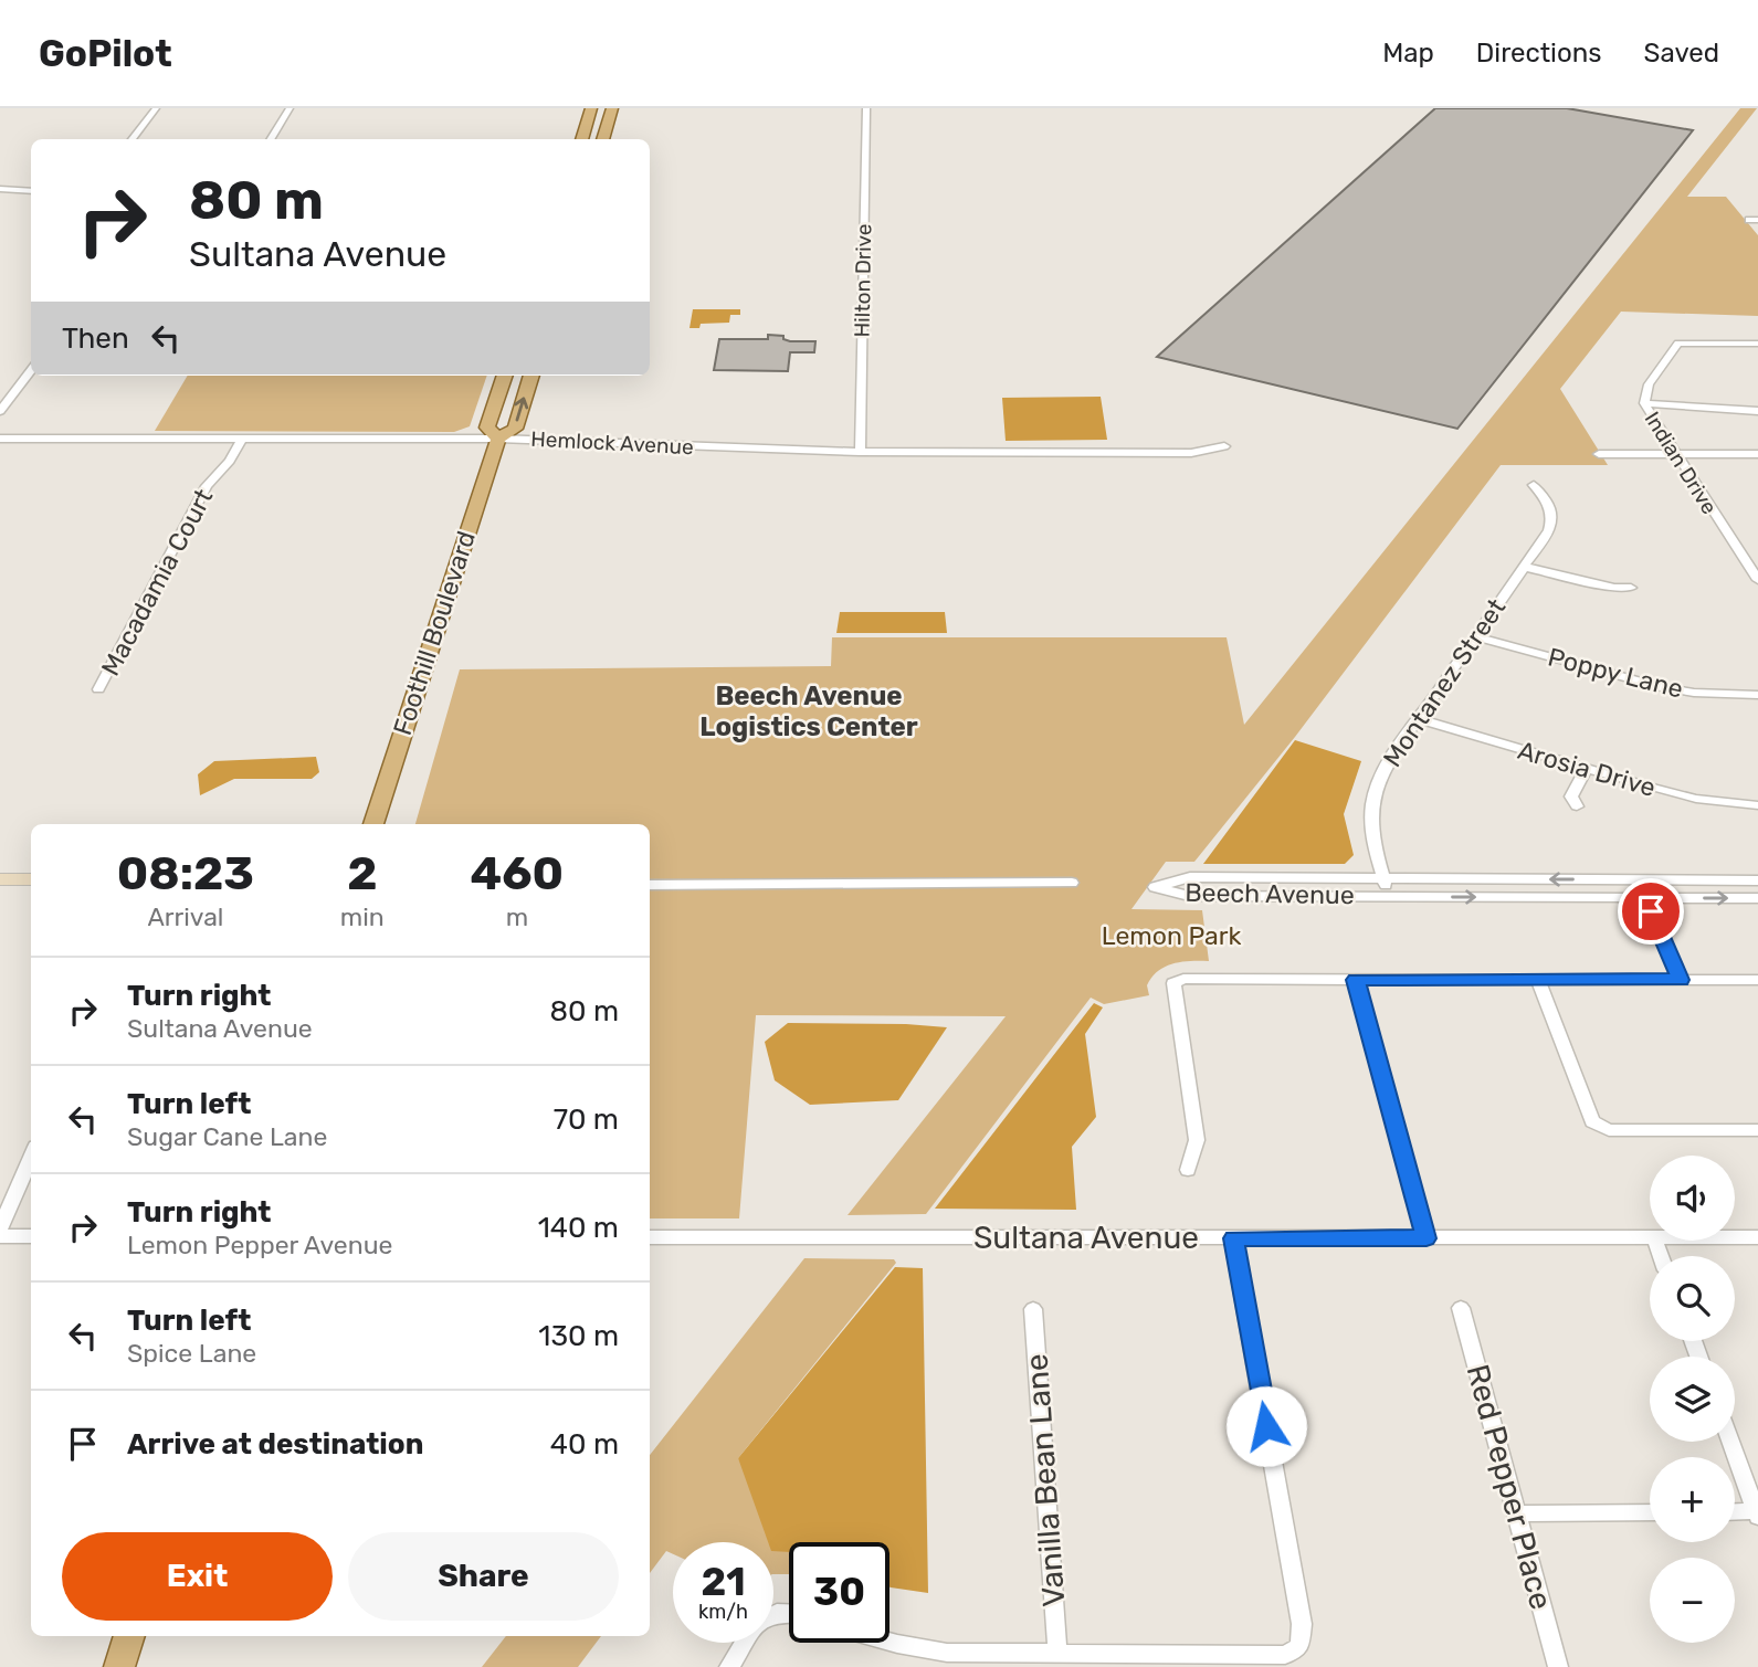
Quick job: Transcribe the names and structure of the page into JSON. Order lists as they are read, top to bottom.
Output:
{
  "streets": {
    "main road": ["Foothill Boulevard"],
    "street": [
      "Hilton Drive",
      "Hemlock Avenue",
      "Indian Drive",
      "Macadamia Court",
      "Poppy Lane",
      "Montanez Street",
      "Arosia Drive",
      "Beech Avenue",
      "Sultana Avenue",
      "Vanilla Bean Lane",
      "Red Pepper Place"
    ]
  },
  "crossings": [
    ["Hilton Drive", "Hemlock Avenue"],
    ["Hemlock Avenue", "Macadamia Court"],
    ["Hemlock Avenue", "Foothill Boulevard"],
    ["Poppy Lane", "Montanez Street"],
    ["Montanez Street", "Arosia Drive"],
    ["Montanez Street", "Beech Avenue"]
  ],
  "districts": ["Beech Avenue Logistics Center"],
  "parks": ["Lemon Park"],
  "page": {
    "header": "GoPilot",
    "nav": ["Map", "Directions", "Saved"],
    "turn": ["80 m", "Sultana Avenue"],
    "then": "Then",
    "eta": [
      "08:23",
      "Arrival",
      "2",
      "min",
      "460",
      "m"
    ],
    "list": [
      {
        "name": "Turn right",
        "note": "Sultana Avenue",
        "value": "80 m"
      },
      {
        "name": "Turn left",
        "note": "Sugar Cane Lane",
        "value": "70 m"
      },
      {
        "name": "Turn right",
        "note": "Lemon Pepper Avenue",
        "value": "140 m"
      },
      {
        "name": "Turn left",
        "note": "Spice Lane",
        "value": "130 m"
      },
      {
        "name": "Arrive at destination",
        "value": "40 m"
      }
    ],
    "map_buttons": ["+", "−"],
    "buttons": ["Exit", "Share"],
    "speed": "21 km/h",
    "limit": "30"
  }
}
